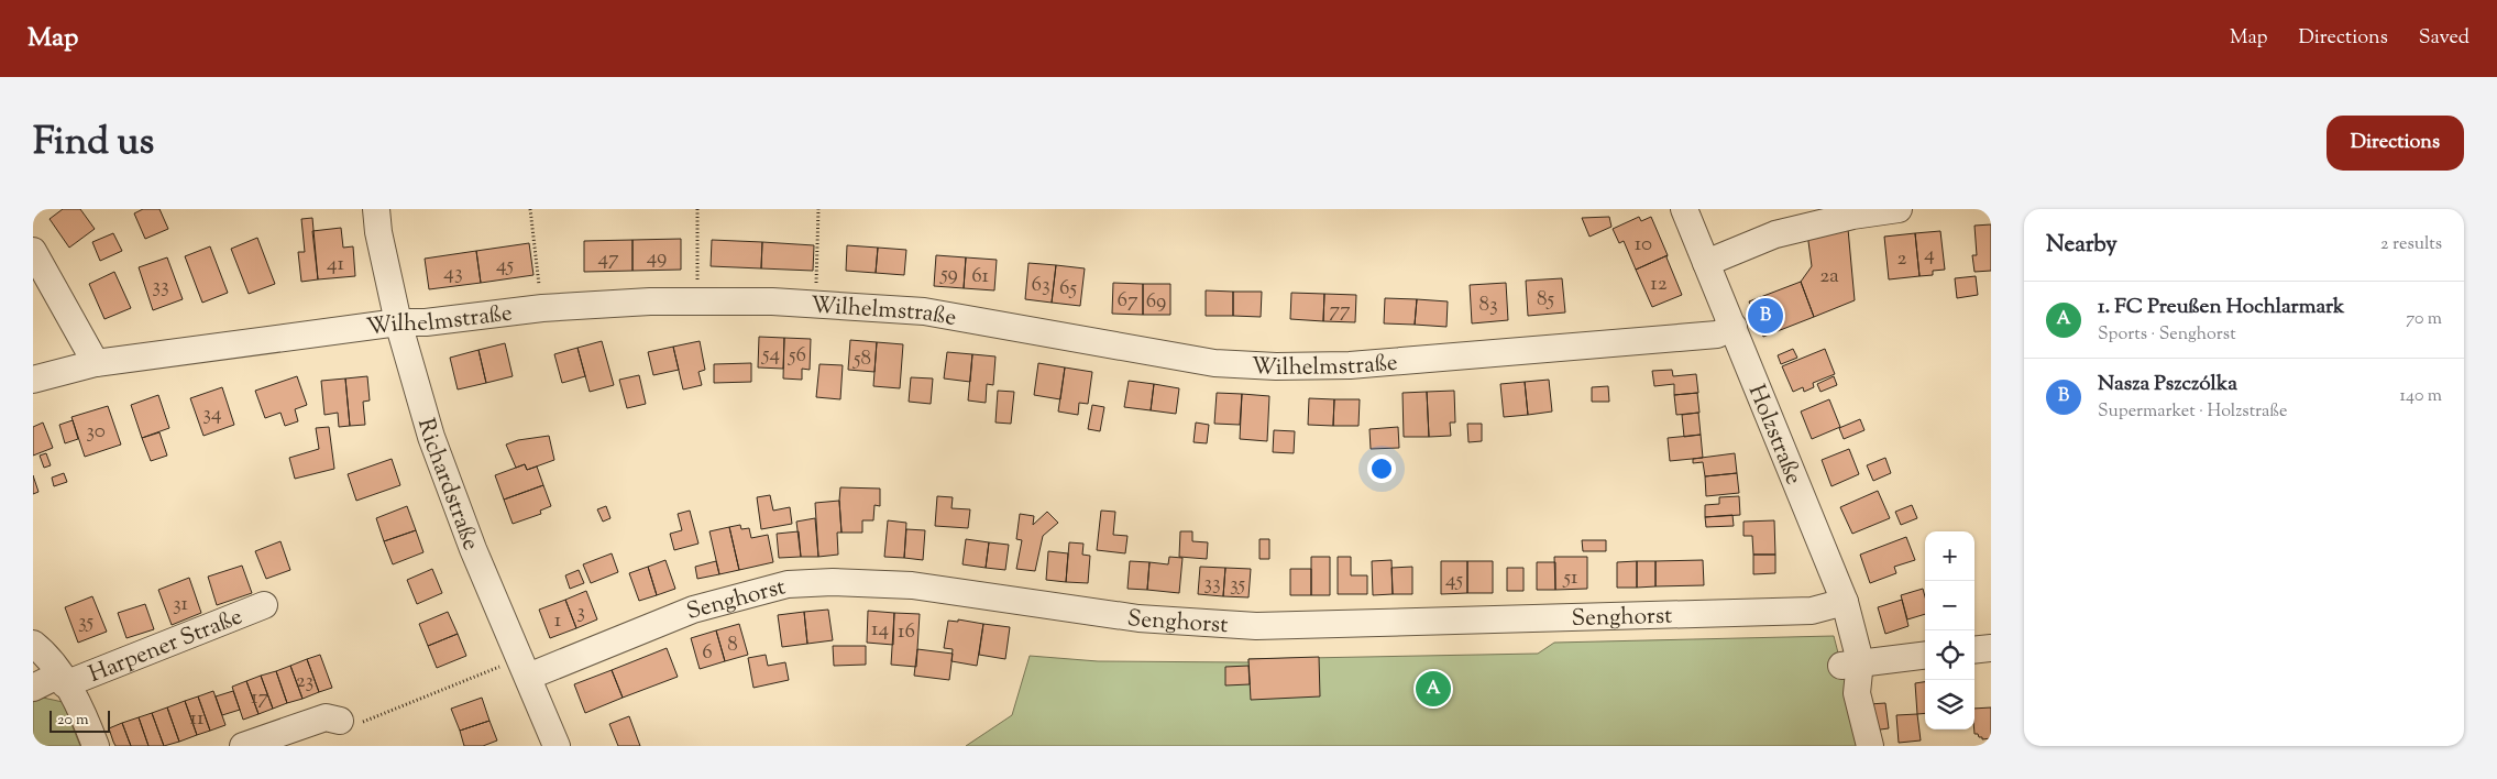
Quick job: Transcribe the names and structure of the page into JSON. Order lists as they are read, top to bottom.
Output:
{
  "streets": {
    "street": [
      "Wilhelmstraße",
      "Holzstraße",
      "Richardstraße",
      "Senghorst",
      "Harpener Straße"
    ]
  },
  "crossings": [
    ["Wilhelmstraße", "Holzstraße"],
    ["Wilhelmstraße", "Richardstraße"],
    ["Holzstraße", "Senghorst"],
    ["Richardstraße", "Senghorst"]
  ],
  "house_numbers": [
    "10",
    "4",
    "49",
    "47",
    "2",
    "41",
    "45",
    "43",
    "59",
    "61",
    "2a",
    "12",
    "63",
    "33",
    "65",
    "85",
    "67",
    "69",
    "83",
    "77",
    "54",
    "56",
    "58",
    "34",
    "30",
    "51",
    "45",
    "33",
    "35",
    "31",
    "3",
    "1",
    "35",
    "14",
    "16",
    "8",
    "6",
    "23",
    "17",
    "11"
  ],
  "scale_bar": "20 m",
  "page": {
    "header": "Map",
    "nav": ["Map", "Directions", "Saved"],
    "title": "Find us",
    "buttons": "Directions",
    "heading": ["Nearby", "2 results"],
    "list": [
      {
        "mark": "A",
        "name": "1. FC Preußen Hochlarmark",
        "note": "Sports · Senghorst",
        "value": "70 m"
      },
      {
        "mark": "B",
        "name": "Nasza Pszczólka",
        "note": "Supermarket · Holzstraße",
        "value": "140 m"
      }
    ],
    "pins": ["B", "A"],
    "map_buttons": ["+", "−"],
    "scale": "20 m"
  }
}
